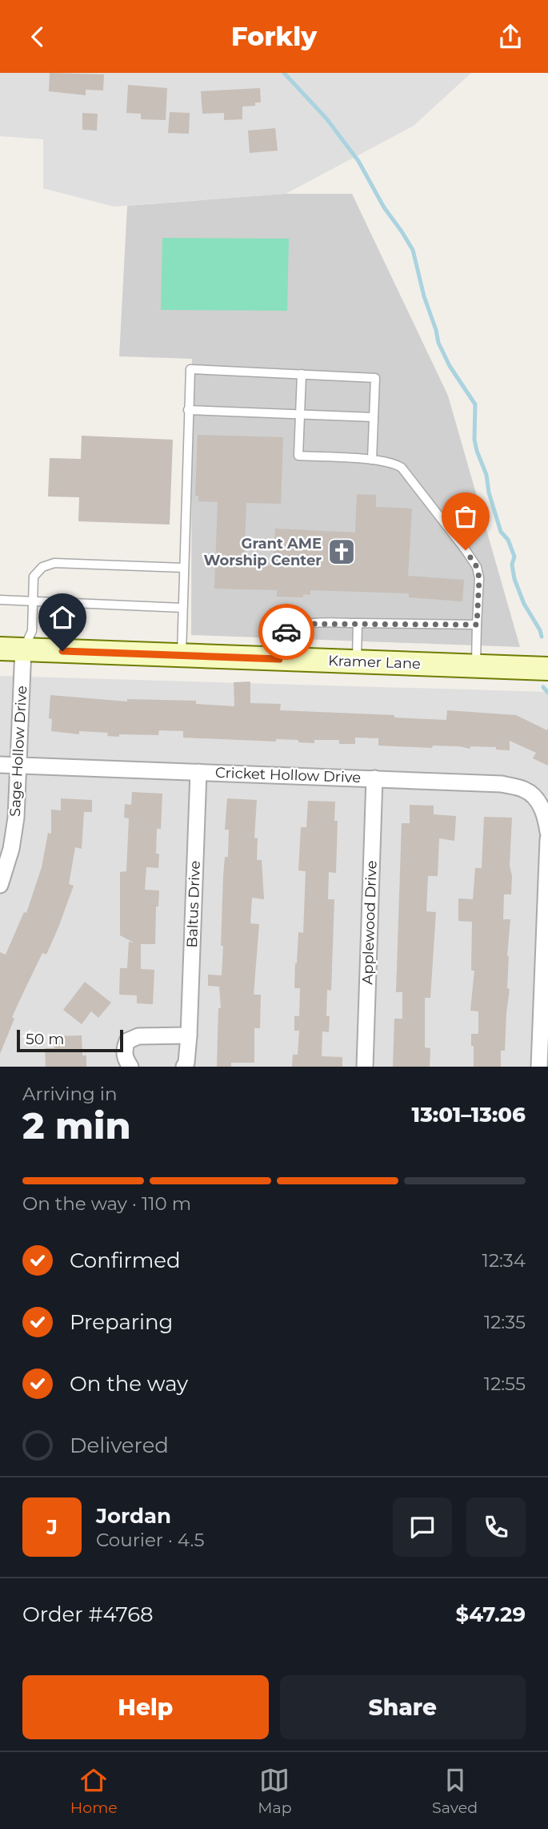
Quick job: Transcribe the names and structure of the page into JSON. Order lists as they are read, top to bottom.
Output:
{
  "streets": {
    "street": [
      "Kramer Lane",
      "Sage Hollow Drive",
      "Cricket Hollow Drive",
      "Baltus Drive",
      "Applewood Drive"
    ]
  },
  "crossings": [
    ["Kramer Lane", "Sage Hollow Drive"],
    ["Sage Hollow Drive", "Cricket Hollow Drive"],
    ["Cricket Hollow Drive", "Baltus Drive"],
    ["Cricket Hollow Drive", "Applewood Drive"]
  ],
  "places": {
    "church": ["Grant AME Worship Center"]
  },
  "scale_bar": "50 m",
  "page": {
    "header": "Forkly",
    "scale": "50 m",
    "heading": ["2 min", "Arriving in", "13:01–13:06"],
    "panel": [
      "Jordan",
      "Courier · 4.5",
      "Order #4768",
      "$47.29"
    ],
    "bar": "On the way · 110 m",
    "list": [
      ["Confirmed", "12:34"],
      ["Preparing", "12:35"],
      ["On the way", "12:55"],
      "Delivered"
    ],
    "round": "J",
    "buttons": ["Help", "Share"],
    "tabs": ["Home", "Map", "Saved"]
  }
}
